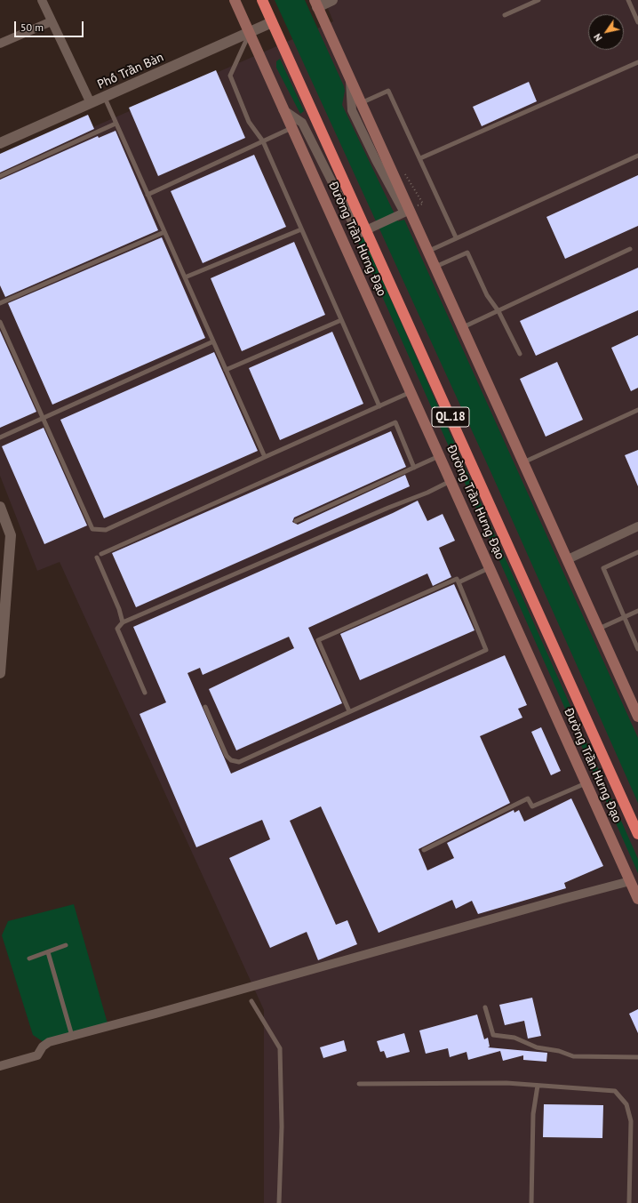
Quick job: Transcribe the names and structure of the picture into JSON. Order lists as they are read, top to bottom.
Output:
{
  "streets": {
    "highway": ["Đường Trần Hưng Đạo", "QL.18"],
    "street": ["Phố Trần Bàn"]
  },
  "crossings": [
    ["Phố Trần Bàn", "Đường Trần Hưng Đạo"]
  ],
  "scale_bar": "50 m",
  "north": "bottom left"
}
